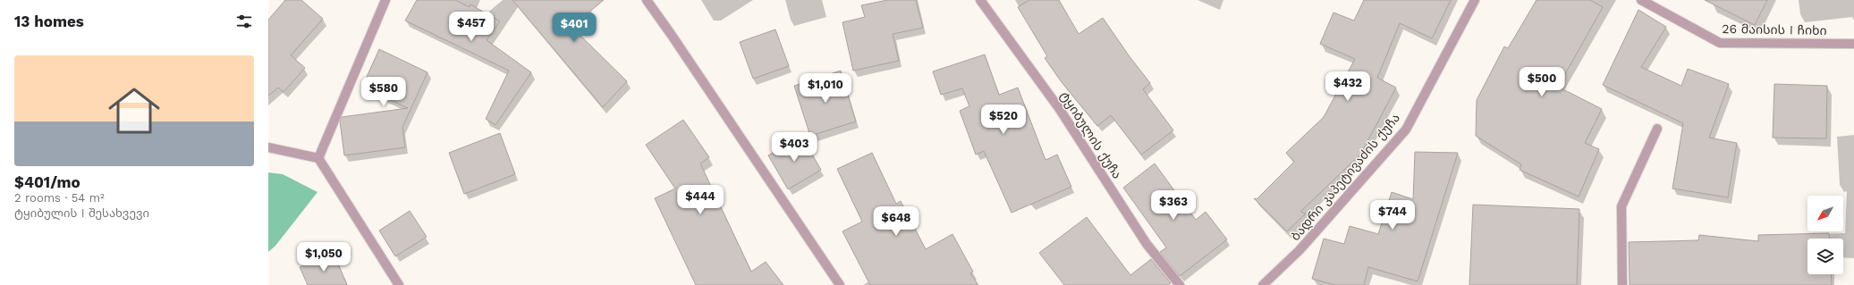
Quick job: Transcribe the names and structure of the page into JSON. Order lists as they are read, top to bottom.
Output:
{
  "streets": {
    "street": ["26 მაისის I ჩიხი", "ტყიბულის ქუჩა", "ბადრი კაპეტივაძის ქუჩა"]
  },
  "north": "bottom left",
  "page": {
    "heading": "13 homes",
    "price": [
      "$457",
      "$401",
      "$500",
      "$432",
      "$1,010",
      "$580",
      "$520",
      "$403",
      "$444",
      "$363",
      "$744",
      "$648",
      "$1,050"
    ],
    "list": [
      {
        "name": "$401/mo",
        "note": "2 rooms · 54 m² · ტყიბულის I შესახვევი"
      }
    ]
  }
}
